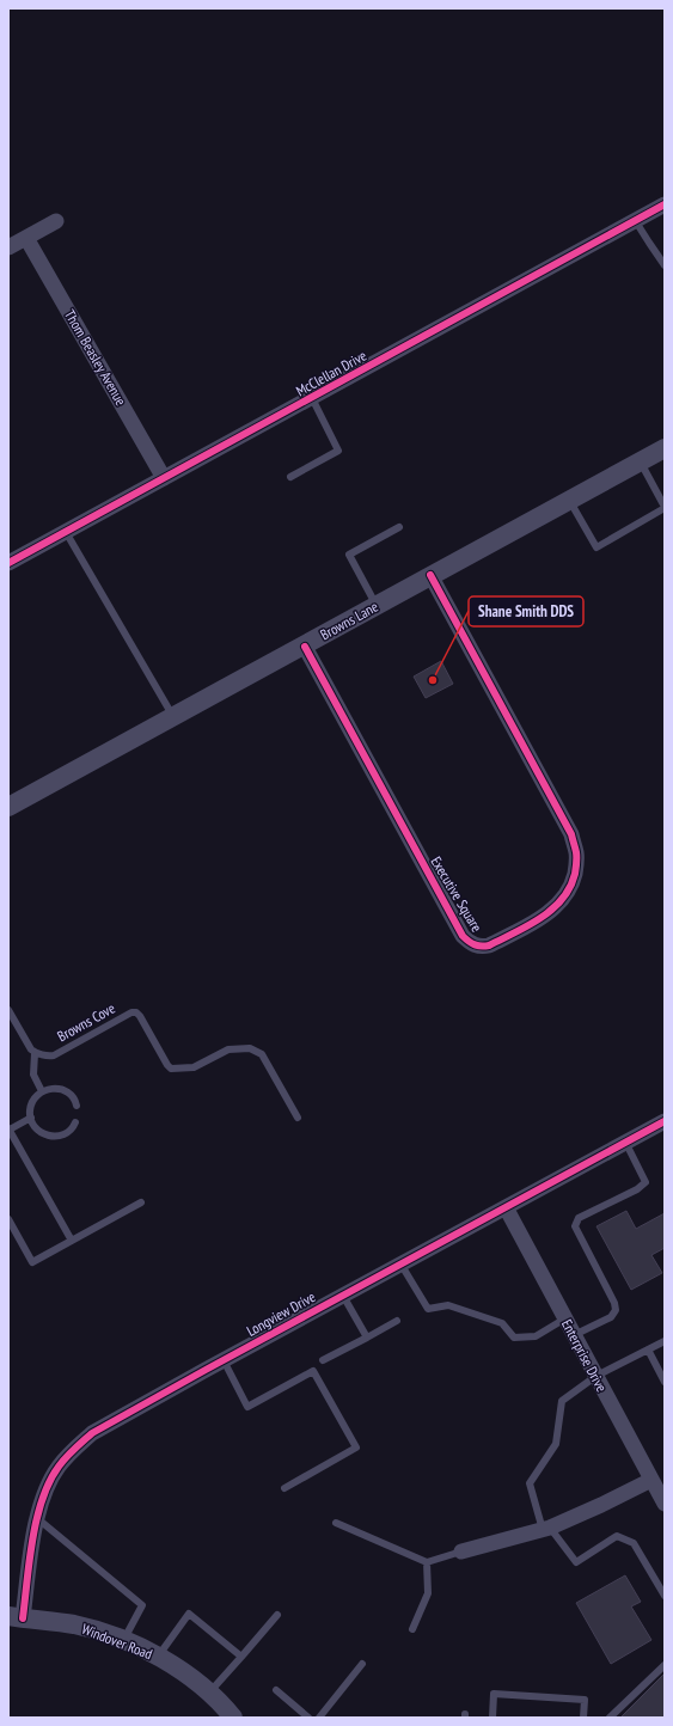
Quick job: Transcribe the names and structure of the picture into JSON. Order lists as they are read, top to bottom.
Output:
{
  "streets": {
    "street": [
      "Thom Beasley Avenue",
      "McClellan Drive",
      "Browns Lane",
      "Executive Square",
      "Longview Drive",
      "Enterprise Drive",
      "Windover Road"
    ],
    "lane": ["Browns Cove"]
  },
  "crossings": [
    ["Thom Beasley Avenue", "McClellan Drive"],
    ["Browns Lane", "Executive Square"],
    ["Longview Drive", "Enterprise Drive"],
    ["Longview Drive", "Windover Road"]
  ],
  "places": ["Shane Smith DDS"]
}
